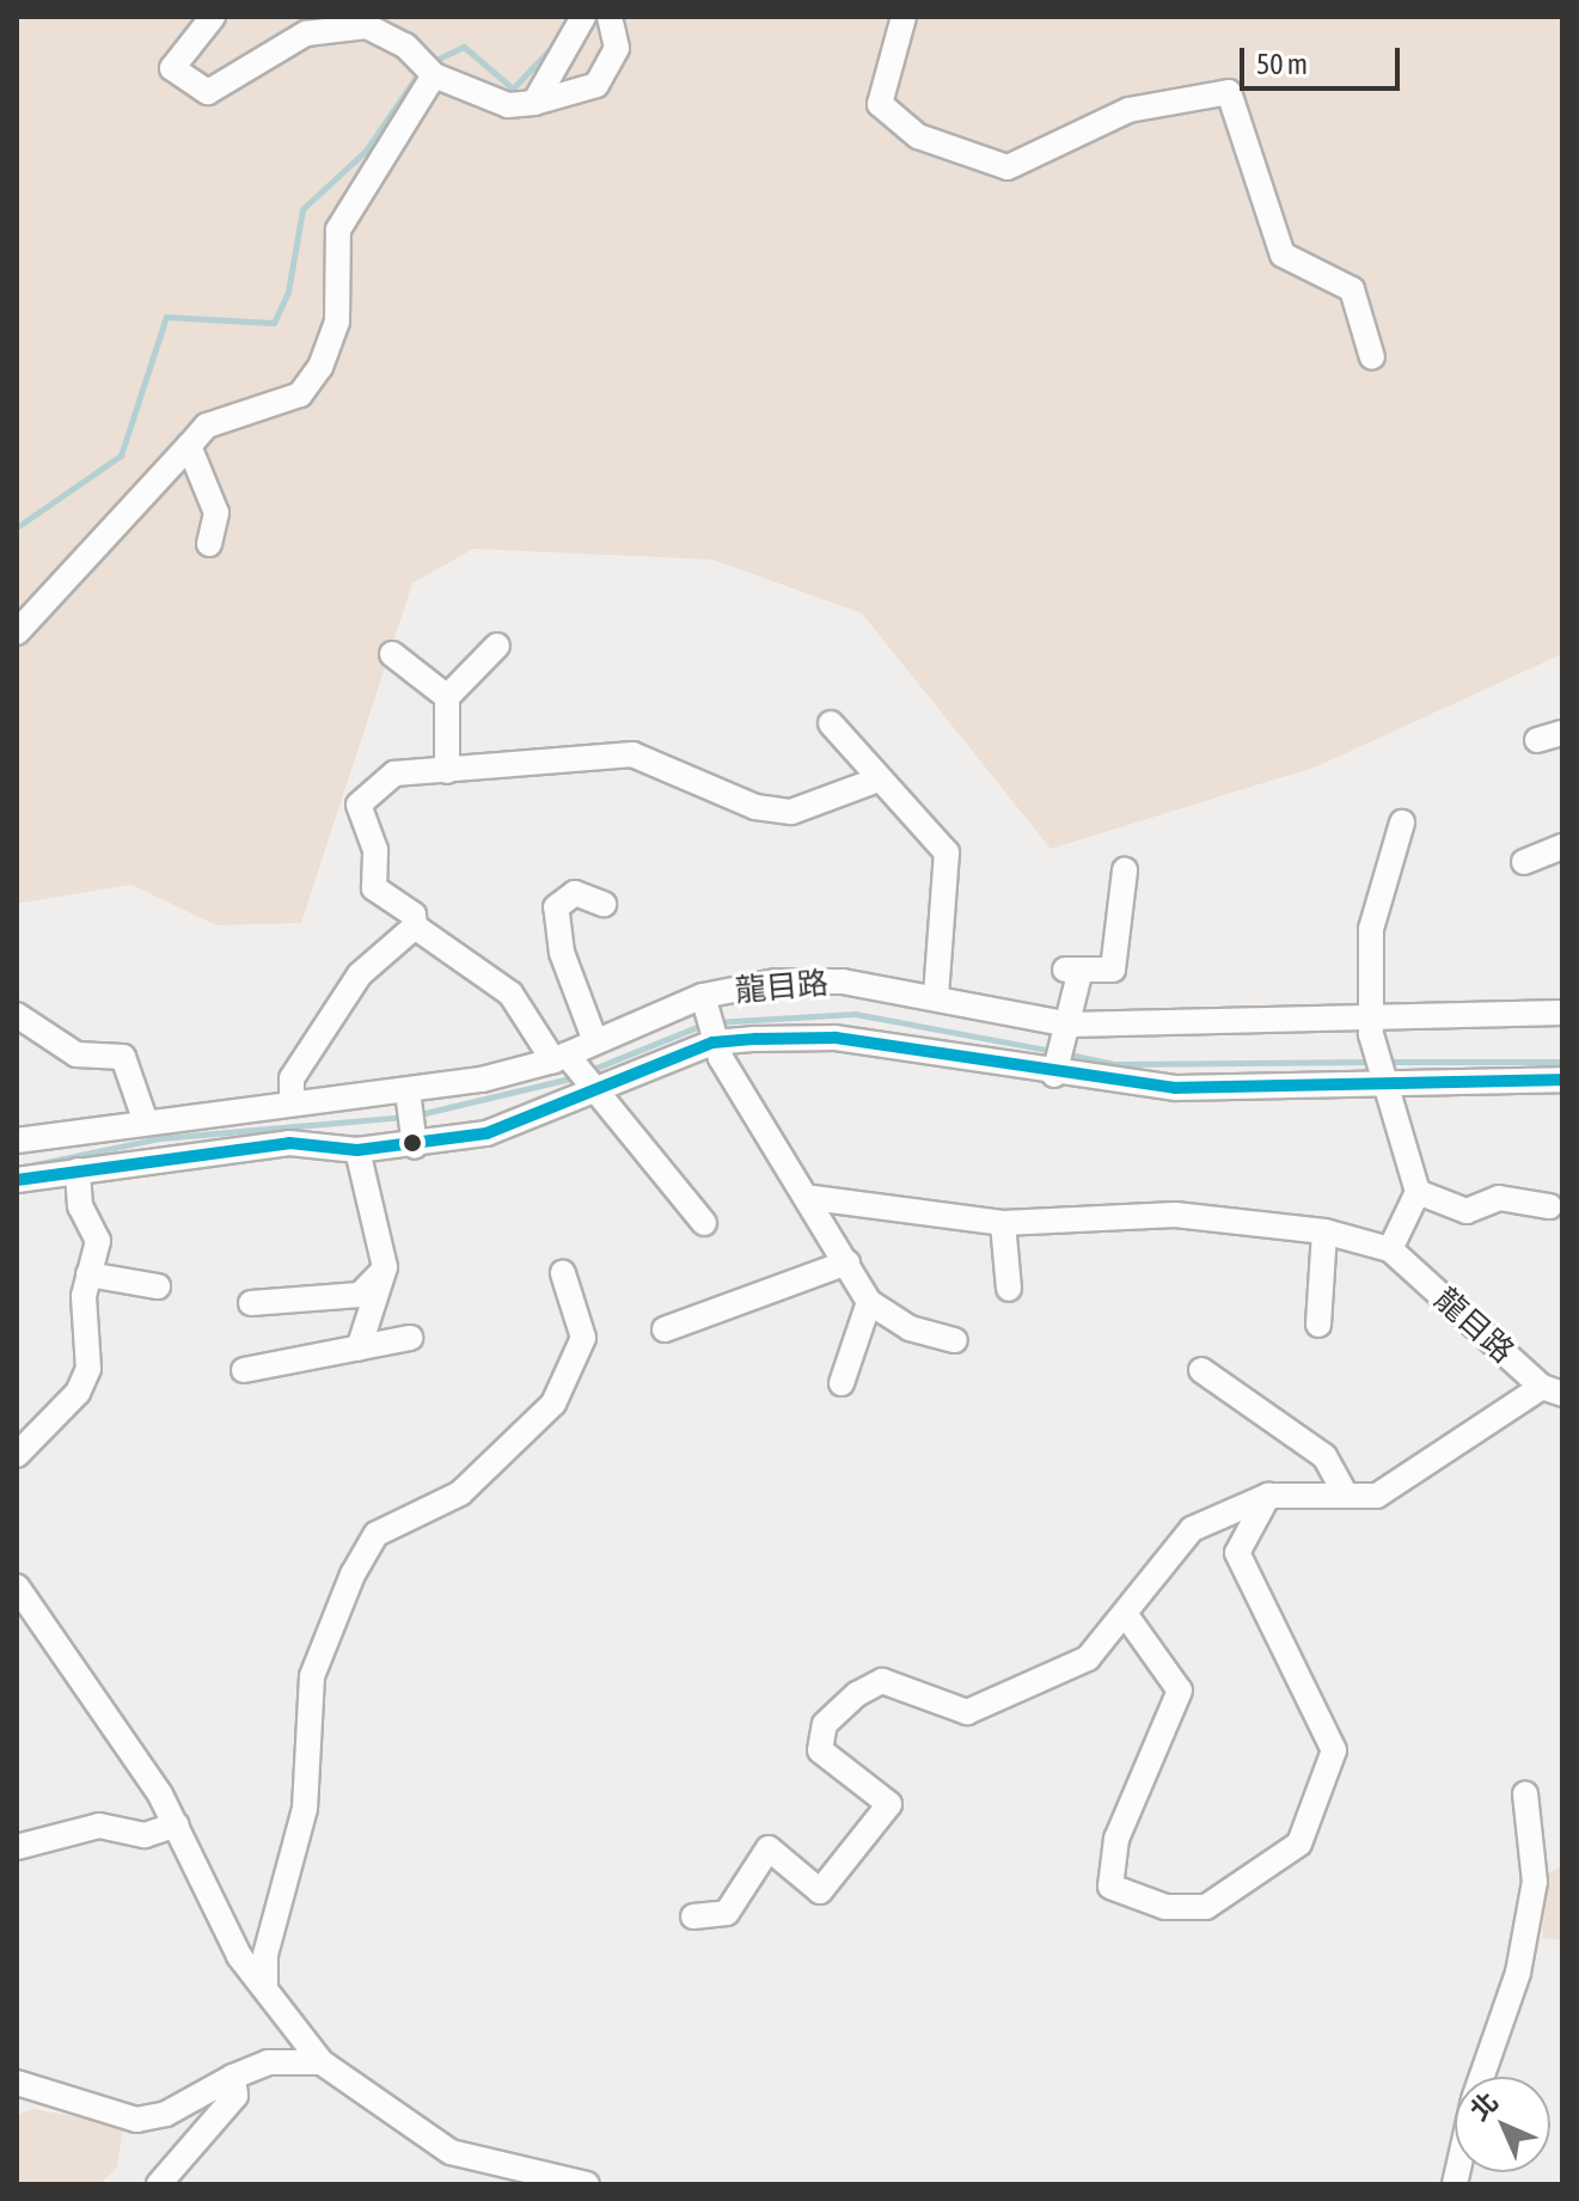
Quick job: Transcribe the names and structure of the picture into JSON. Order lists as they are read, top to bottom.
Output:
{
  "streets": {
    "street": ["龍目路"]
  },
  "scale_bar": "50 m",
  "north": "top left"
}
